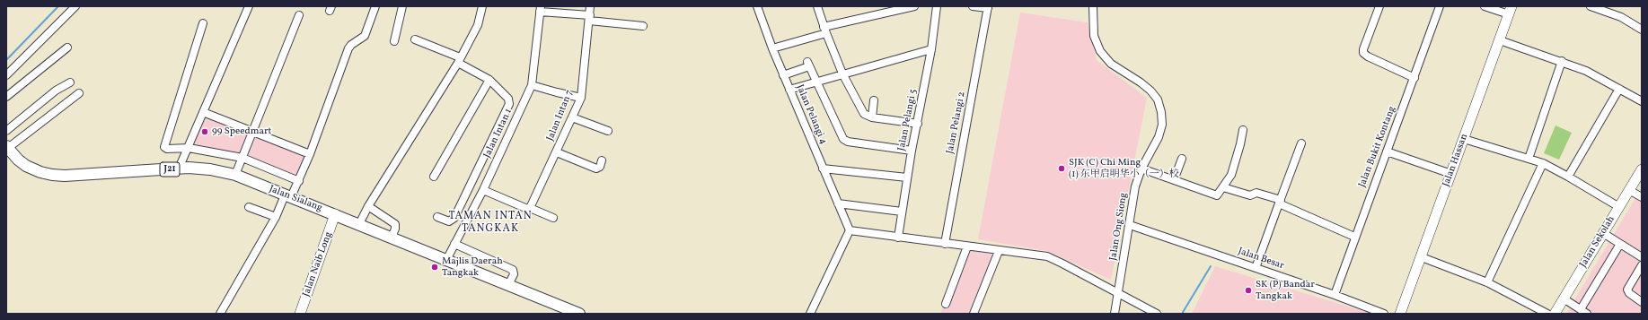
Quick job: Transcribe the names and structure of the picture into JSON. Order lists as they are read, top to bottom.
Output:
{
  "streets": {
    "main road": ["J21", "Jalan Sialang"],
    "street": [
      "Jalan Pelangi 4",
      "Jalan Intan 7",
      "Jalan Pelangi 5",
      "Jalan Pelangi 2",
      "Jalan Intan 1",
      "Jalan Bukit Kontang",
      "Jalan Hassan",
      "Jalan Ong Siong",
      "Jalan Sekolah",
      "Jalan Besar",
      "Jalan Naib Long"
    ]
  },
  "crossings": [
    ["Jalan Intan 1", "Jalan Sialang"],
    ["Jalan Bukit Kontang", "Jalan Besar"],
    ["Jalan Sialang", "Jalan Naib Long"],
    ["Jalan Ong Siong", "Jalan Besar"]
  ],
  "districts": ["TAMAN INTAN TANGKAK"],
  "places": [
    "99 Speedmart",
    "SJK (C) Chi Ming (1) 东甲启明华小（一）校",
    "Majlis Daerah Tangkak",
    "SK (P) Bandar Tangkak"
  ]
}
